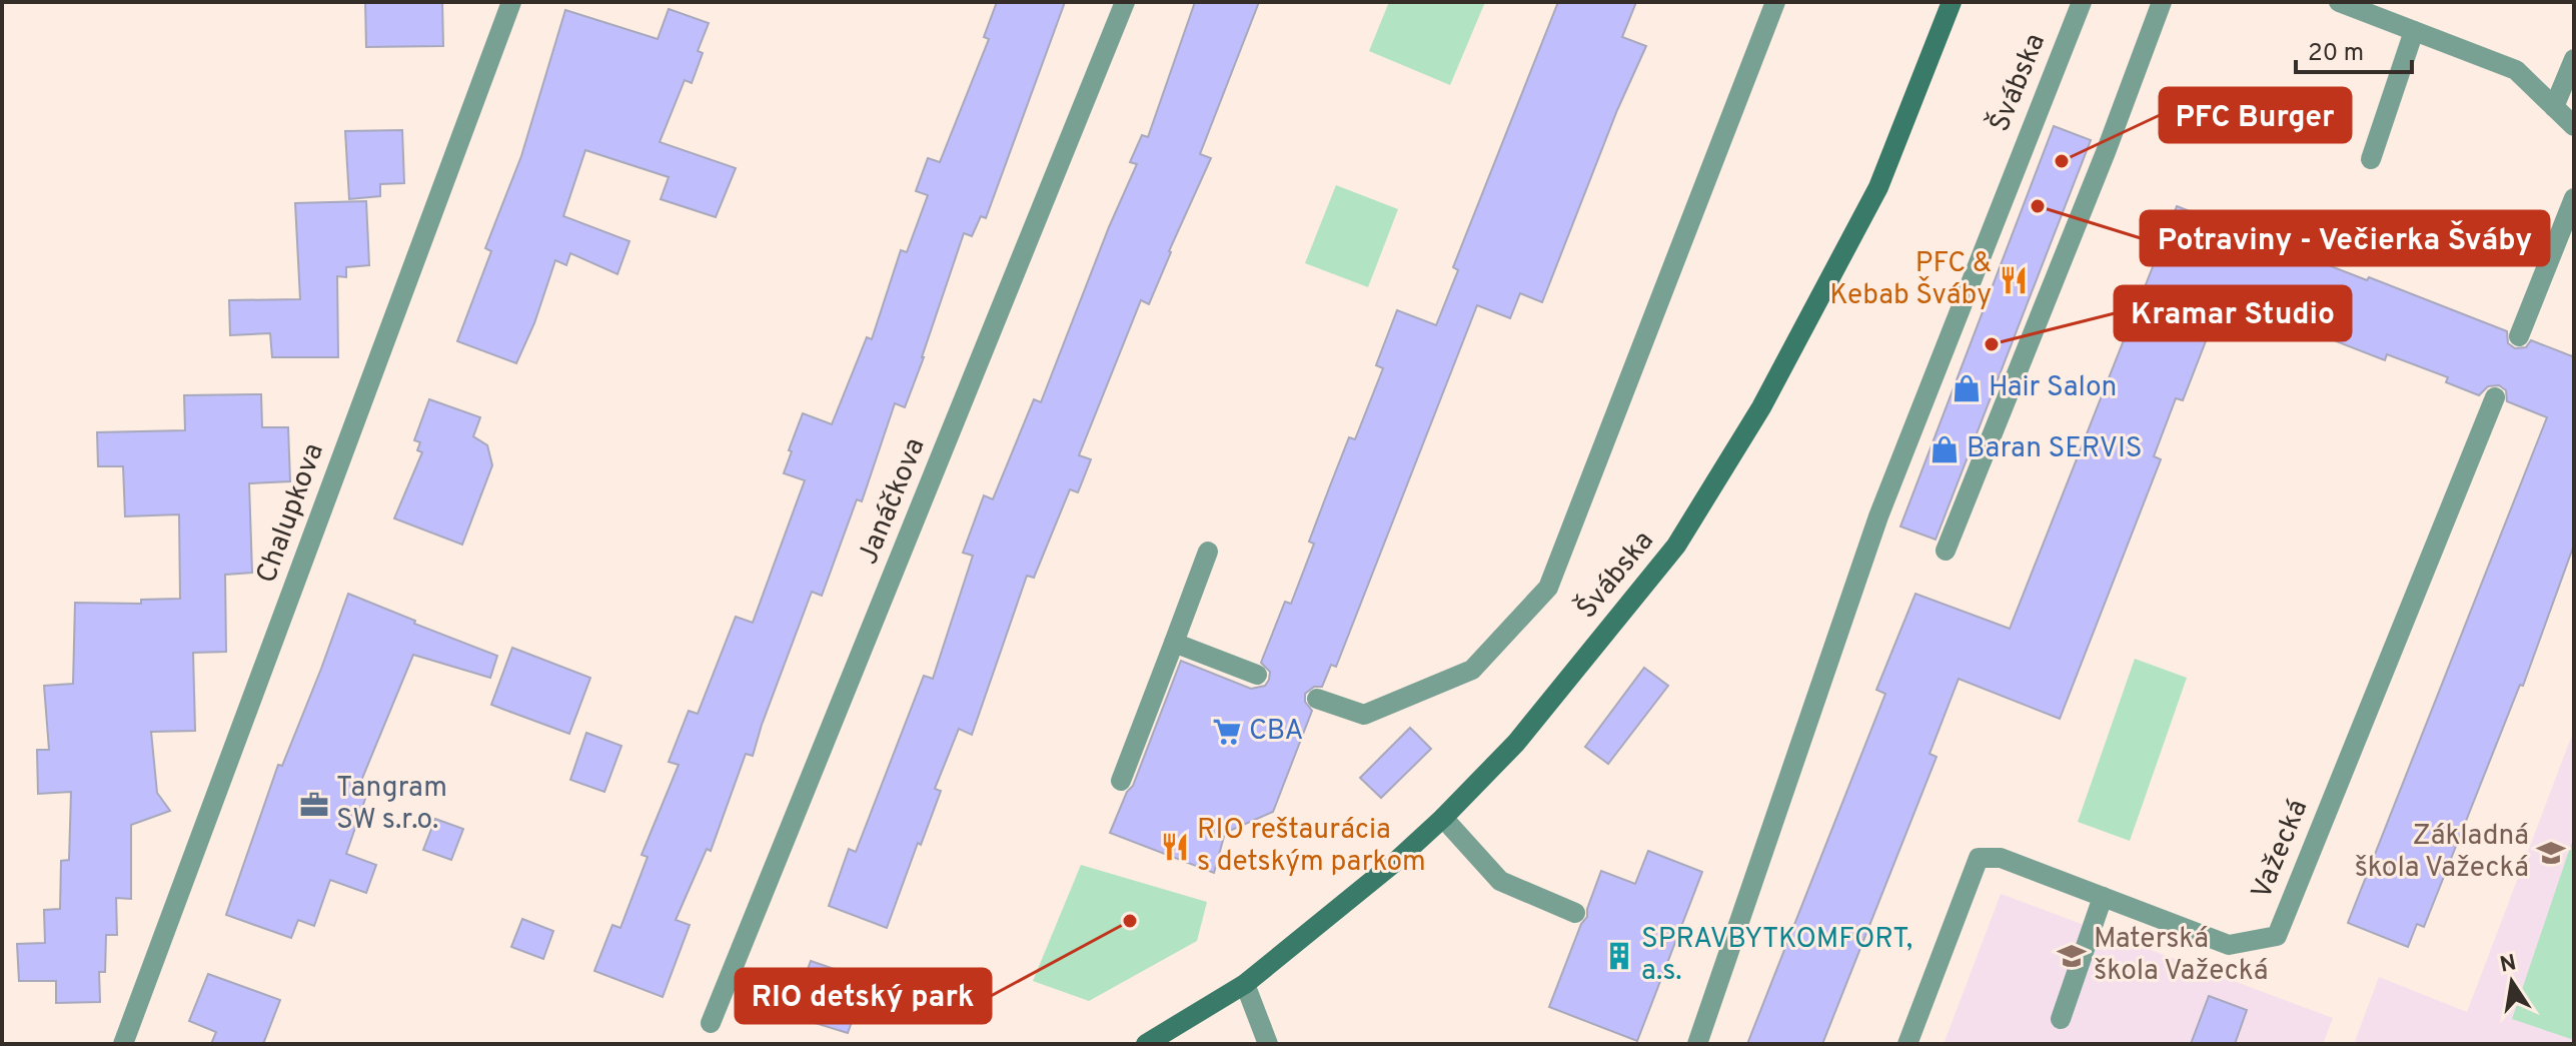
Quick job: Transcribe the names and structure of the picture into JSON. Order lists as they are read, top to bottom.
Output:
{
  "streets": {
    "street": [
      "Švábska",
      "Janáčkova",
      "Chalupkova",
      "Važecká"
    ]
  },
  "places": {
    "other": [
      "PFC Burger",
      "Potraviny - Večierka Šváby",
      "Kramar Studio",
      "RIO detský park"
    ],
    "restaurant": ["PFC & Kebab Šváby", "RIO reštaurácia s detským parkom"],
    "shop": ["Hair Salon", "Baran SERVIS"],
    "supermarket": ["CBA"],
    "office": ["Tangram SW s.r.o."],
    "school or university": ["Základná škola Važecká", "Materská škola Važecká"],
    "building": ["SPRAVBYTKOMFORT, a.s."]
  },
  "scale_bar": "20 m",
  "north": "top"
}
